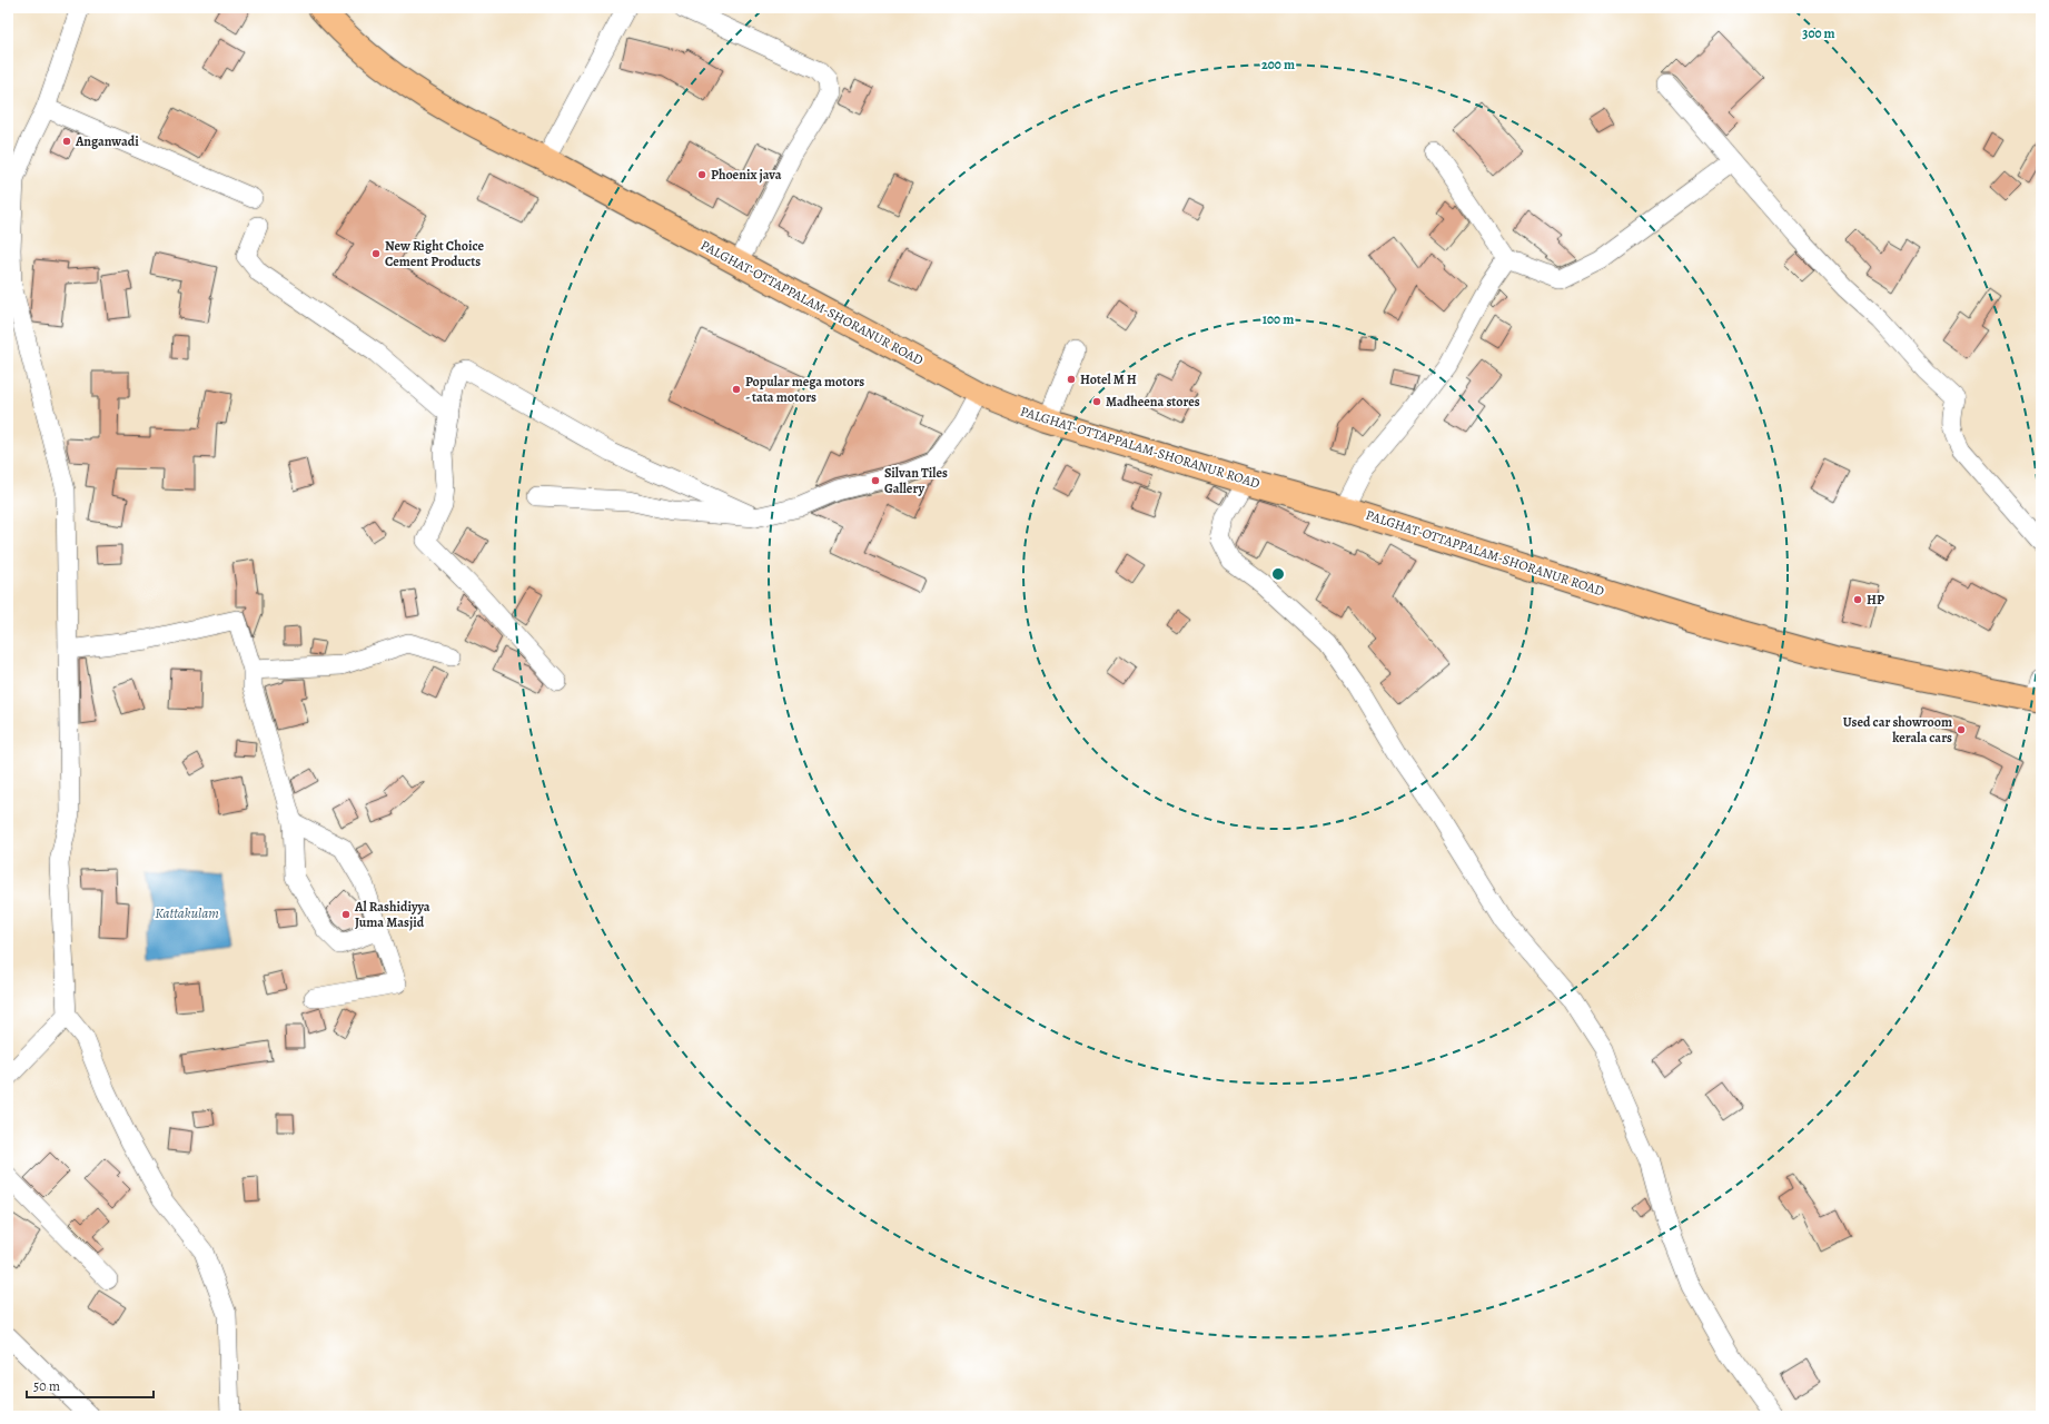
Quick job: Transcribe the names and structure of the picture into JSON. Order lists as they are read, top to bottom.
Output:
{
  "streets": {
    "main road": ["PALGHAT-OTTAPPALAM-SHORANUR ROAD"]
  },
  "water": ["Kattakulam"],
  "places": [
    "Anganwadi",
    "Phoenix java",
    "New Right Choice Cement Products",
    "Hotel M H",
    "Popular mega motors - tata motors",
    "Madheena stores",
    "Silvan Tiles Gallery",
    "HP",
    "Used car showroom kerala cars",
    "Al Rashidiyya Juma Masjid"
  ],
  "scale_bar": "50 m",
  "rings": ["300 m", "200 m", "100 m"]
}
